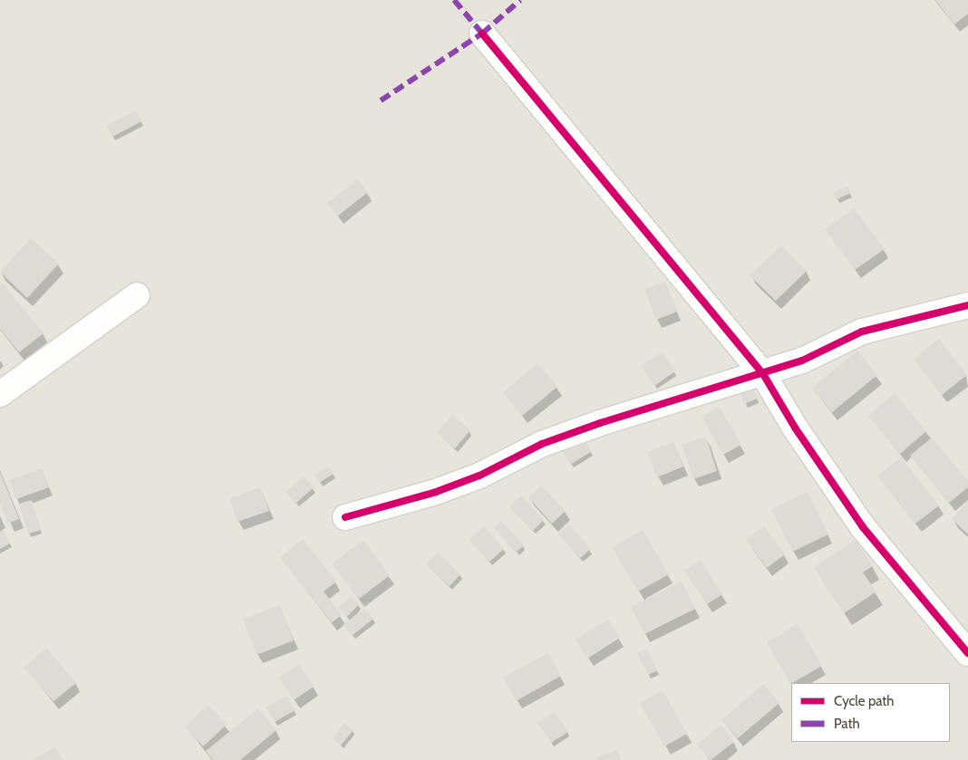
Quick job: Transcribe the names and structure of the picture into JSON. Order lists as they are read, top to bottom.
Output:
{
  "legend": ["Cycle path", "Path"]
}
